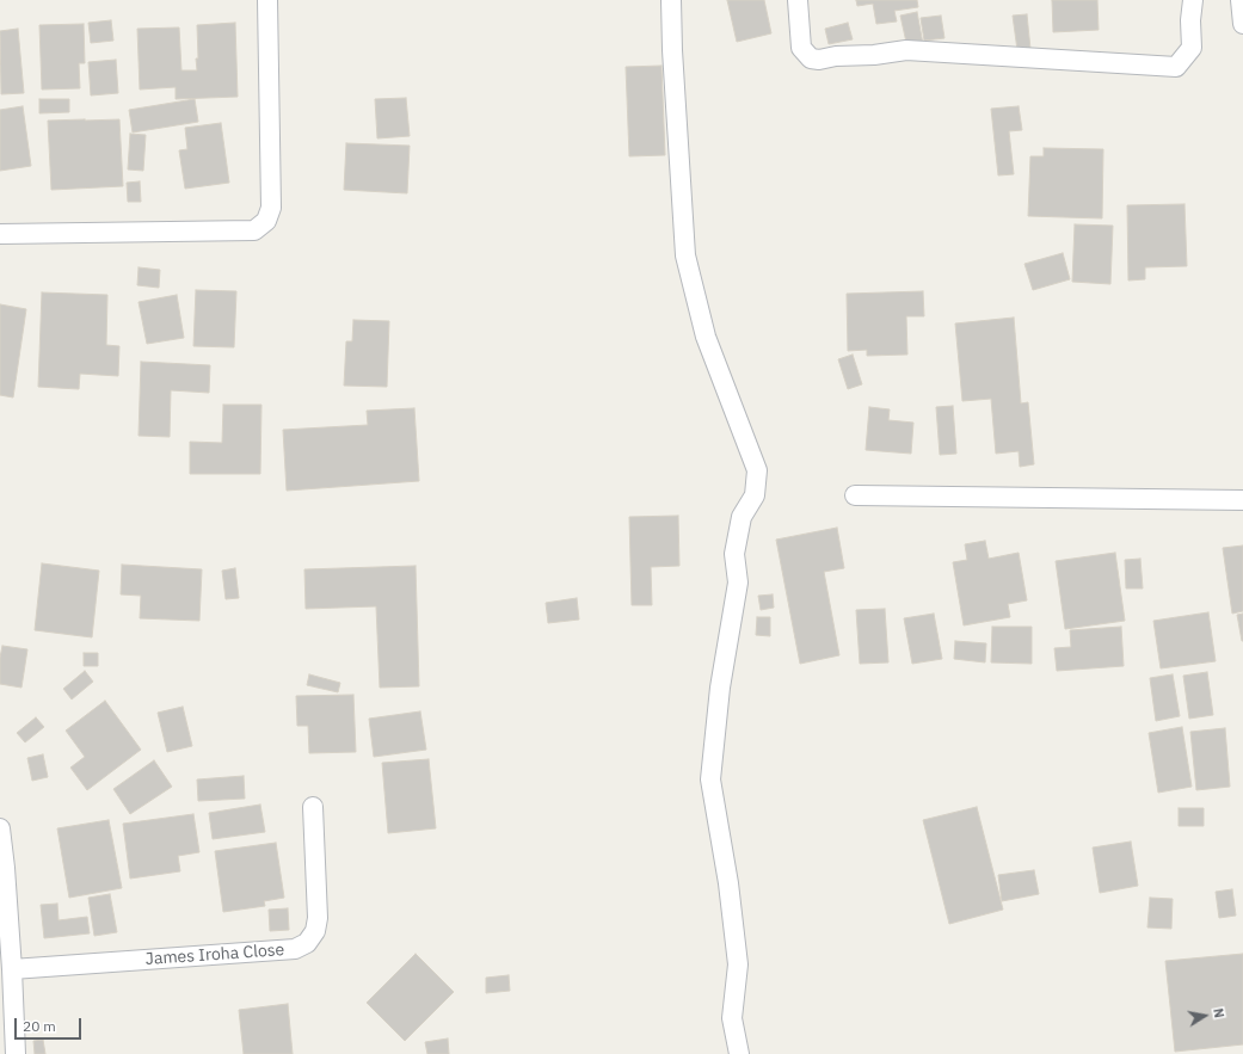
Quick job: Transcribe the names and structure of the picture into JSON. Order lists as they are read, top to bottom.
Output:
{
  "streets": {
    "street": ["James Iroha Close"]
  },
  "scale_bar": "20 m",
  "north": "right"
}
